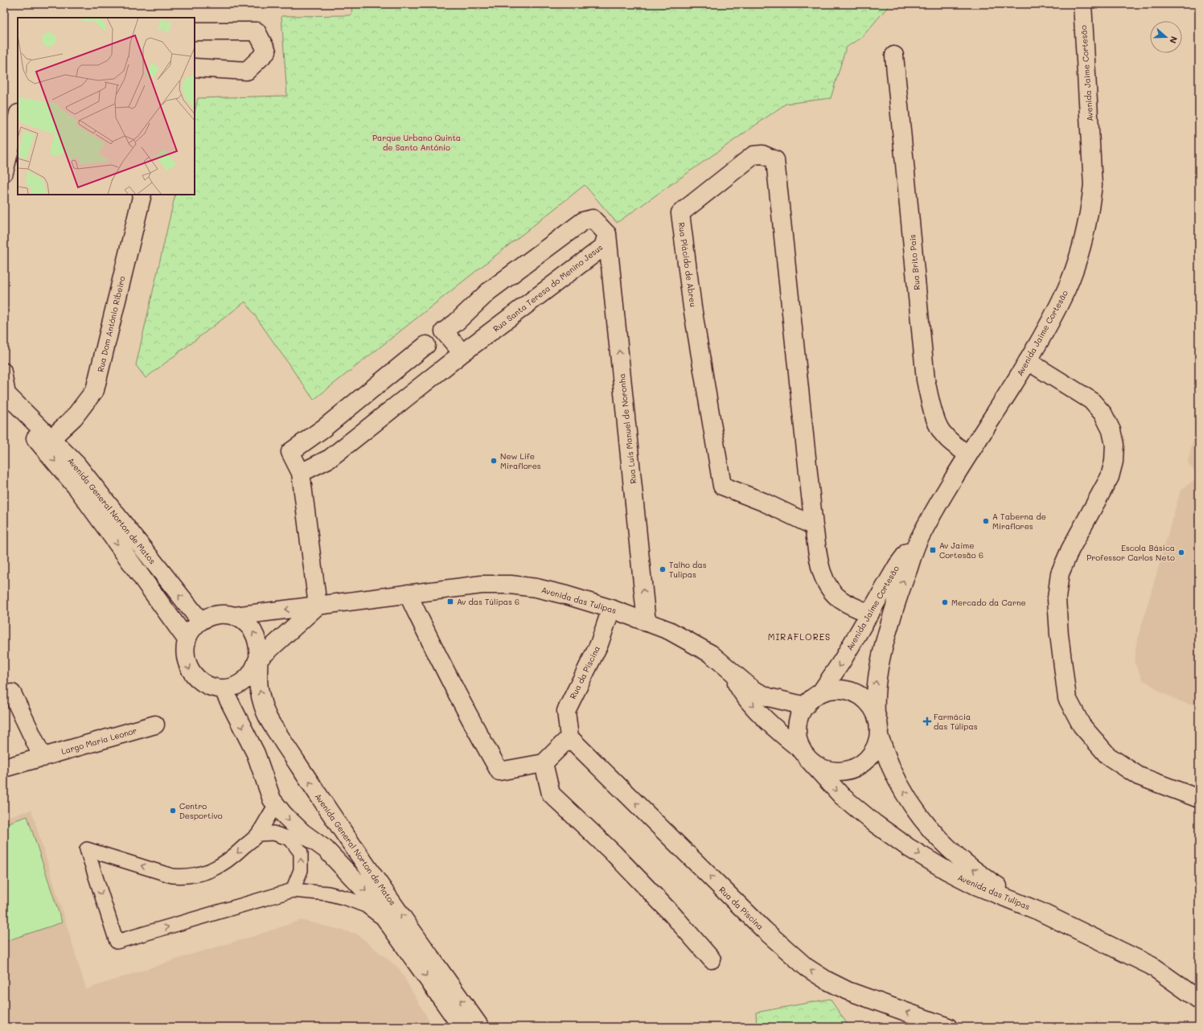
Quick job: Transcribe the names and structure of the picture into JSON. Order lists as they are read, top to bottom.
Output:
{
  "streets": {
    "street": [
      "Avenida Jaime Cortesão",
      "Rua Brito Pais",
      "Rua Plácido de Abreu",
      "Rua Santa Teresa do Menino Jesus",
      "Rua Dom António Ribeiro",
      "Rua Luís Manuel de Noronha",
      "Avenida General Norton de Matos",
      "Avenida das Tulipas",
      "Rua da Piscina",
      "Largo Maria Leonor"
    ]
  },
  "crossings": [
    ["Avenida Jaime Cortesão", "Rua Brito Pais"],
    ["Avenida Jaime Cortesão", "Rua Plácido de Abreu"],
    ["Avenida Jaime Cortesão", "Avenida das Tulipas"],
    ["Rua Santa Teresa do Menino Jesus", "Rua Luís Manuel de Noronha"],
    ["Rua Dom António Ribeiro", "Avenida General Norton de Matos"],
    ["Rua Luís Manuel de Noronha", "Avenida das Tulipas"],
    ["Avenida General Norton de Matos", "Avenida das Tulipas"],
    ["Avenida das Tulipas", "Rua da Piscina"]
  ],
  "one_way": ["Rua Luís Manuel de Noronha"],
  "districts": ["MIRAFLORES"],
  "parks": ["Parque Urbano Quinta de Santo António"],
  "places": {
    "other": [
      "New Life Miraflores",
      "A Taberna de Miraflores",
      "Escola Básica Professor Carlos Neto",
      "Talho das Tulipas",
      "Mercado da Carne",
      "Centro Desportivo"
    ],
    "transit": ["Av Jaime Cortesão 6", "Av das Túlipas 6"],
    "health": ["Farmácia das Túlipas"]
  },
  "north": "right"
}
